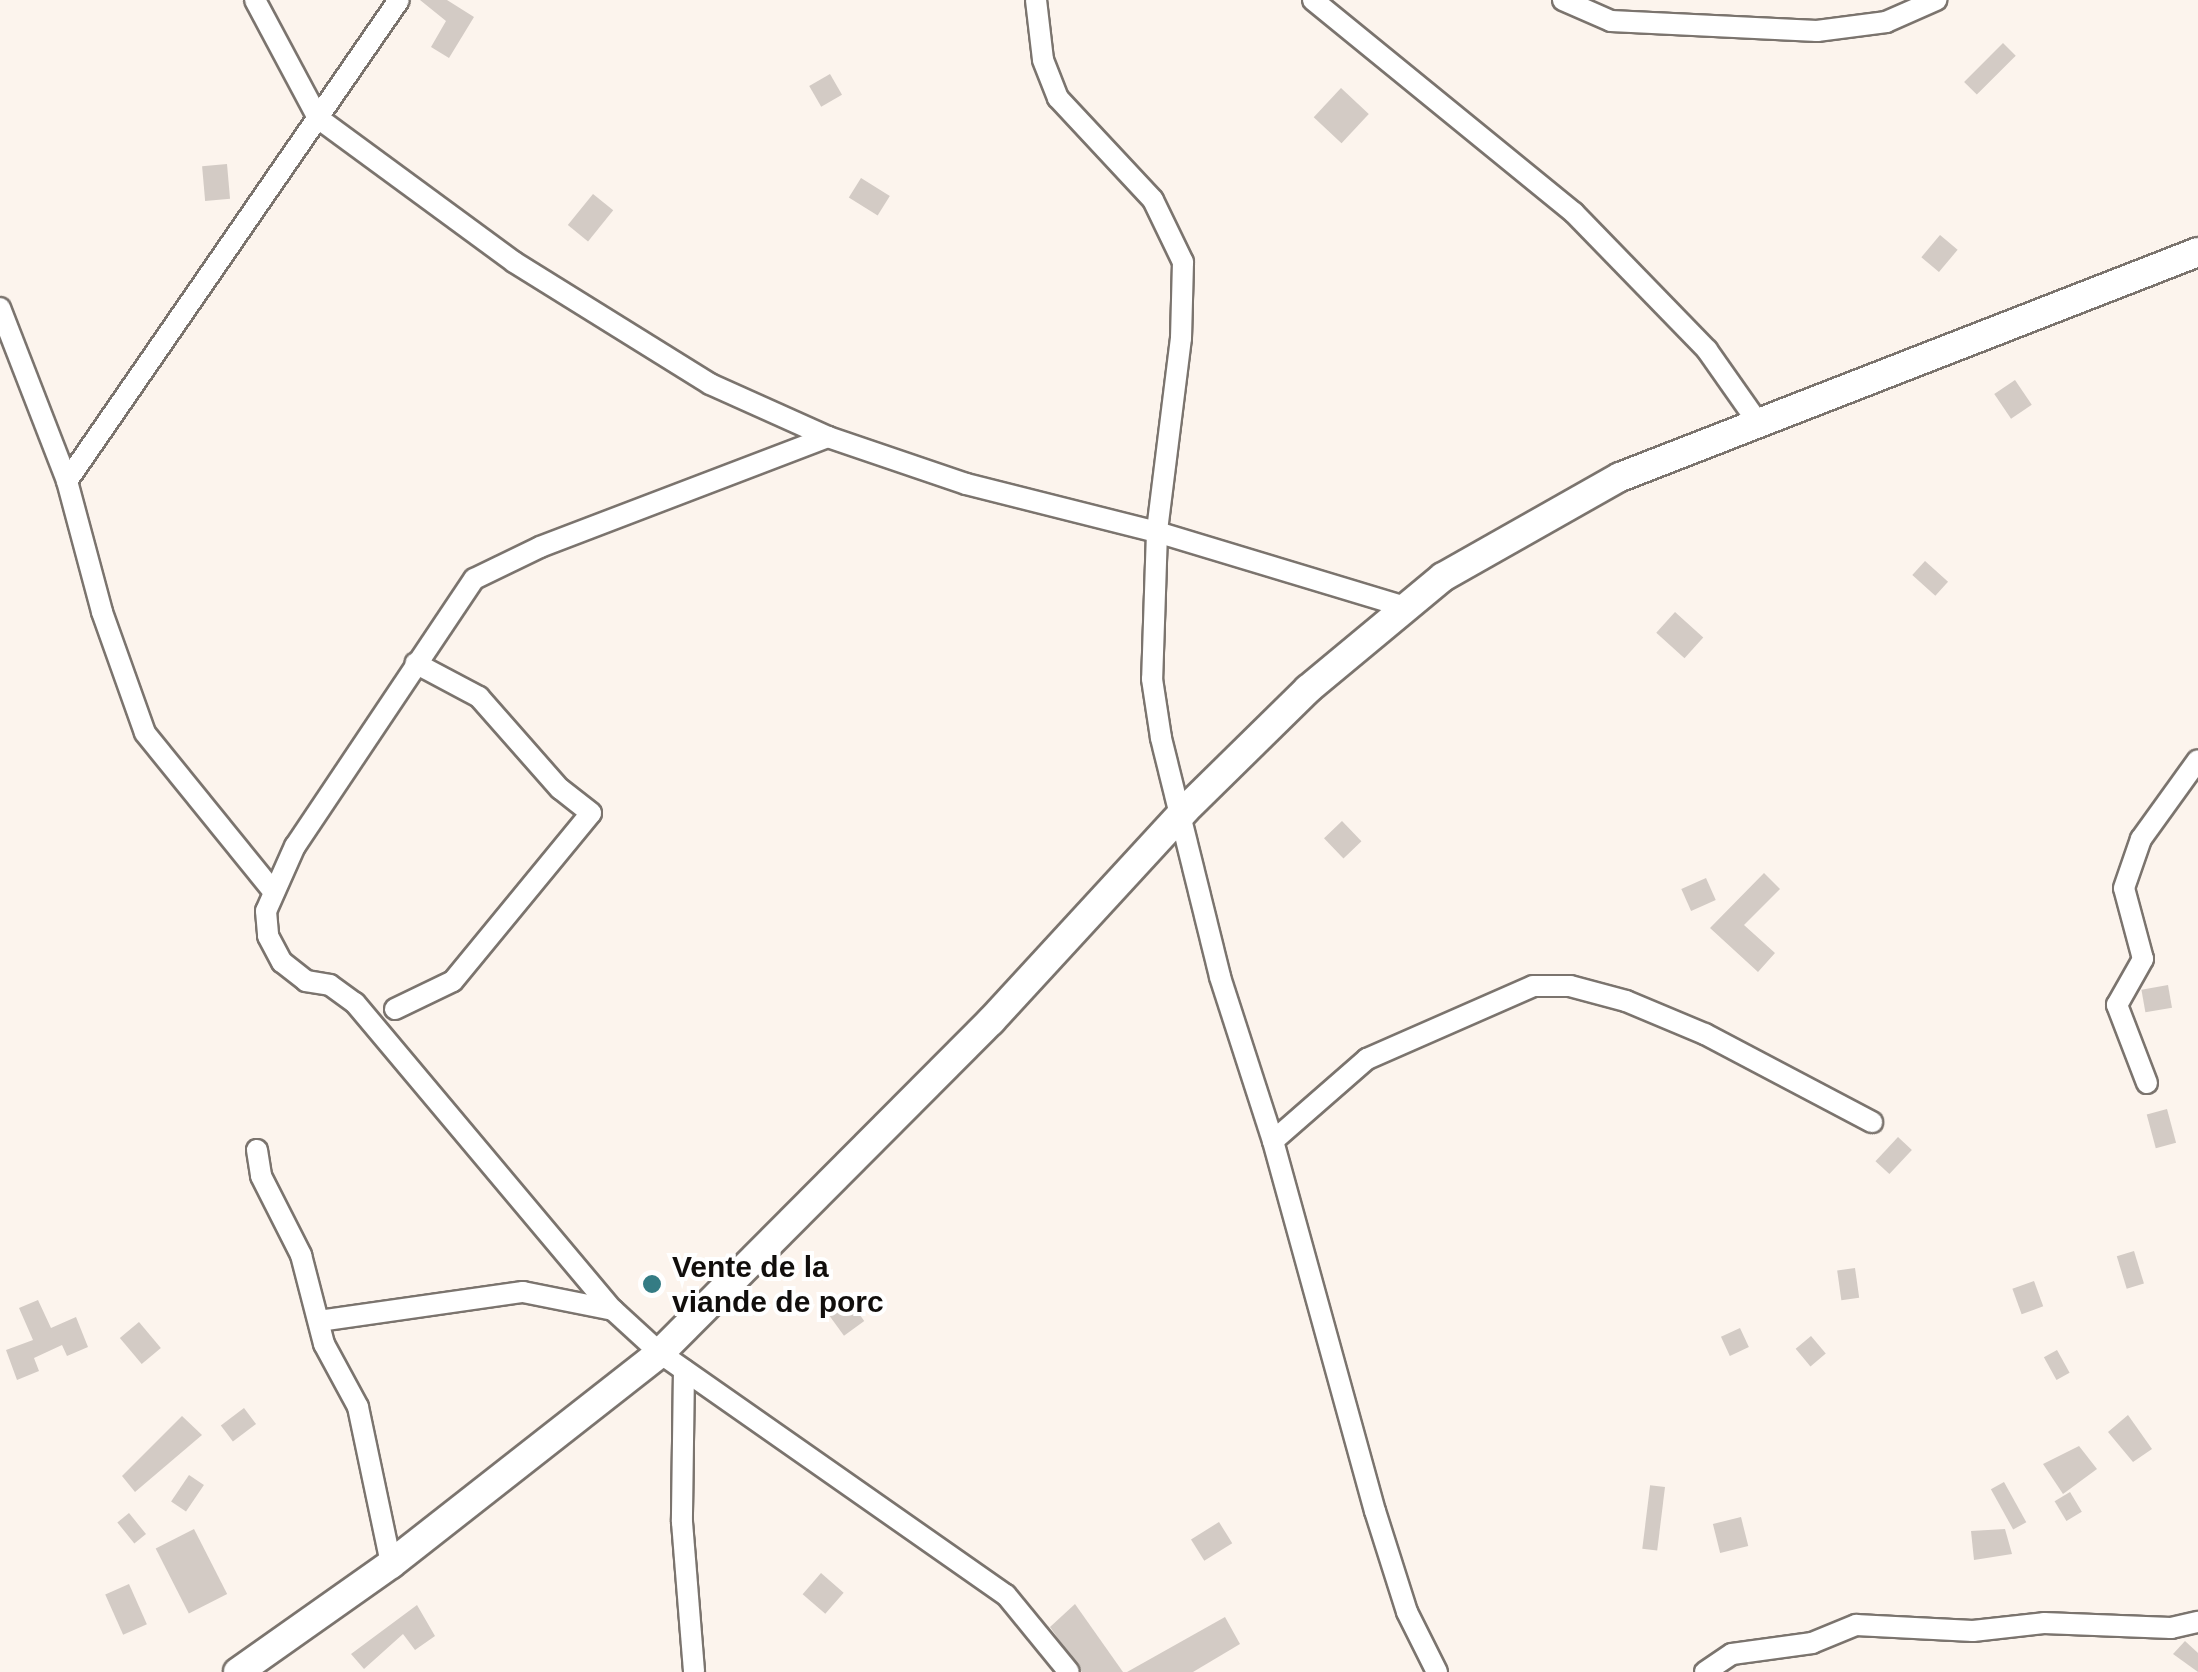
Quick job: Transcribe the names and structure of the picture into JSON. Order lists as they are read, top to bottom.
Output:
{
  "places": ["Vente de la viande de porc"]
}
